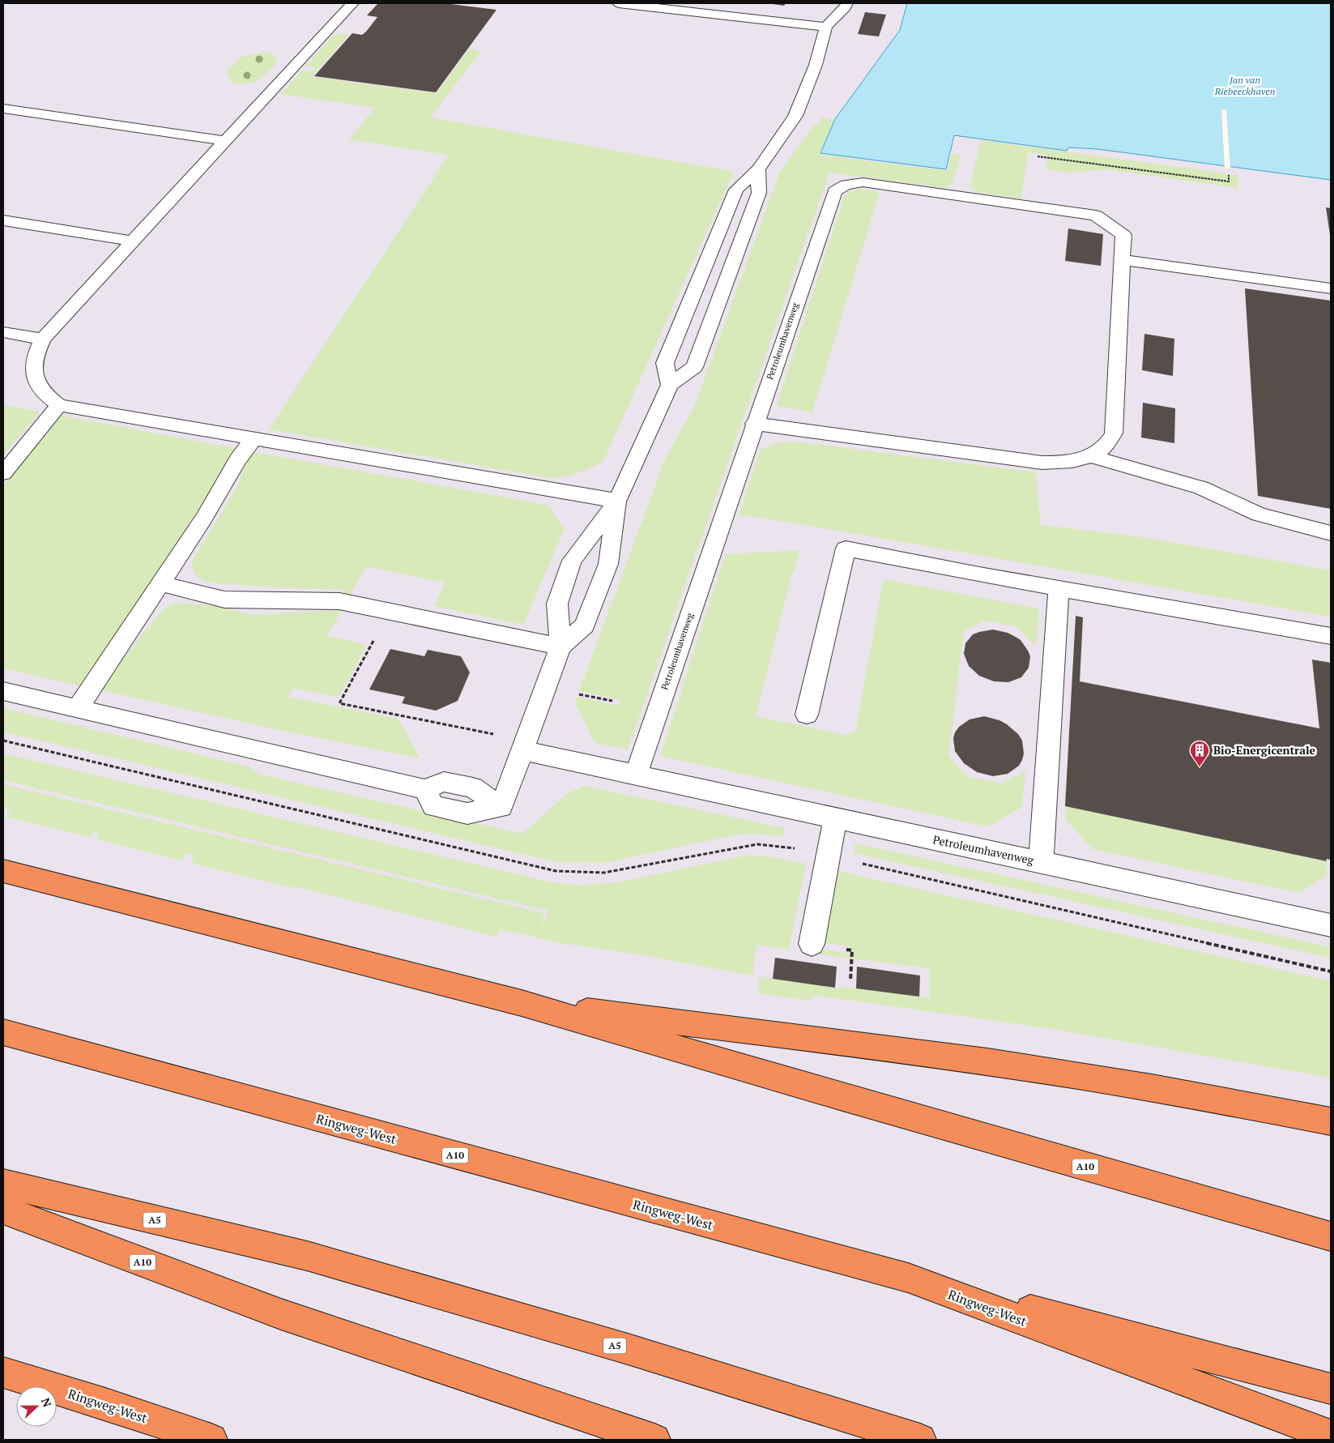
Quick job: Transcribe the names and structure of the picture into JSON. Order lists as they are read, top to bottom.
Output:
{
  "streets": {
    "highway": ["Ringweg-West", "A10", "A5"],
    "street": ["Petroleumhavenweg"]
  },
  "crossings": [
    ["Ringweg-West", "A10"]
  ],
  "water": ["Jan van Riebeeckhaven"],
  "places": {
    "building": ["Bio-Energicentrale"]
  },
  "north": "right"
}
